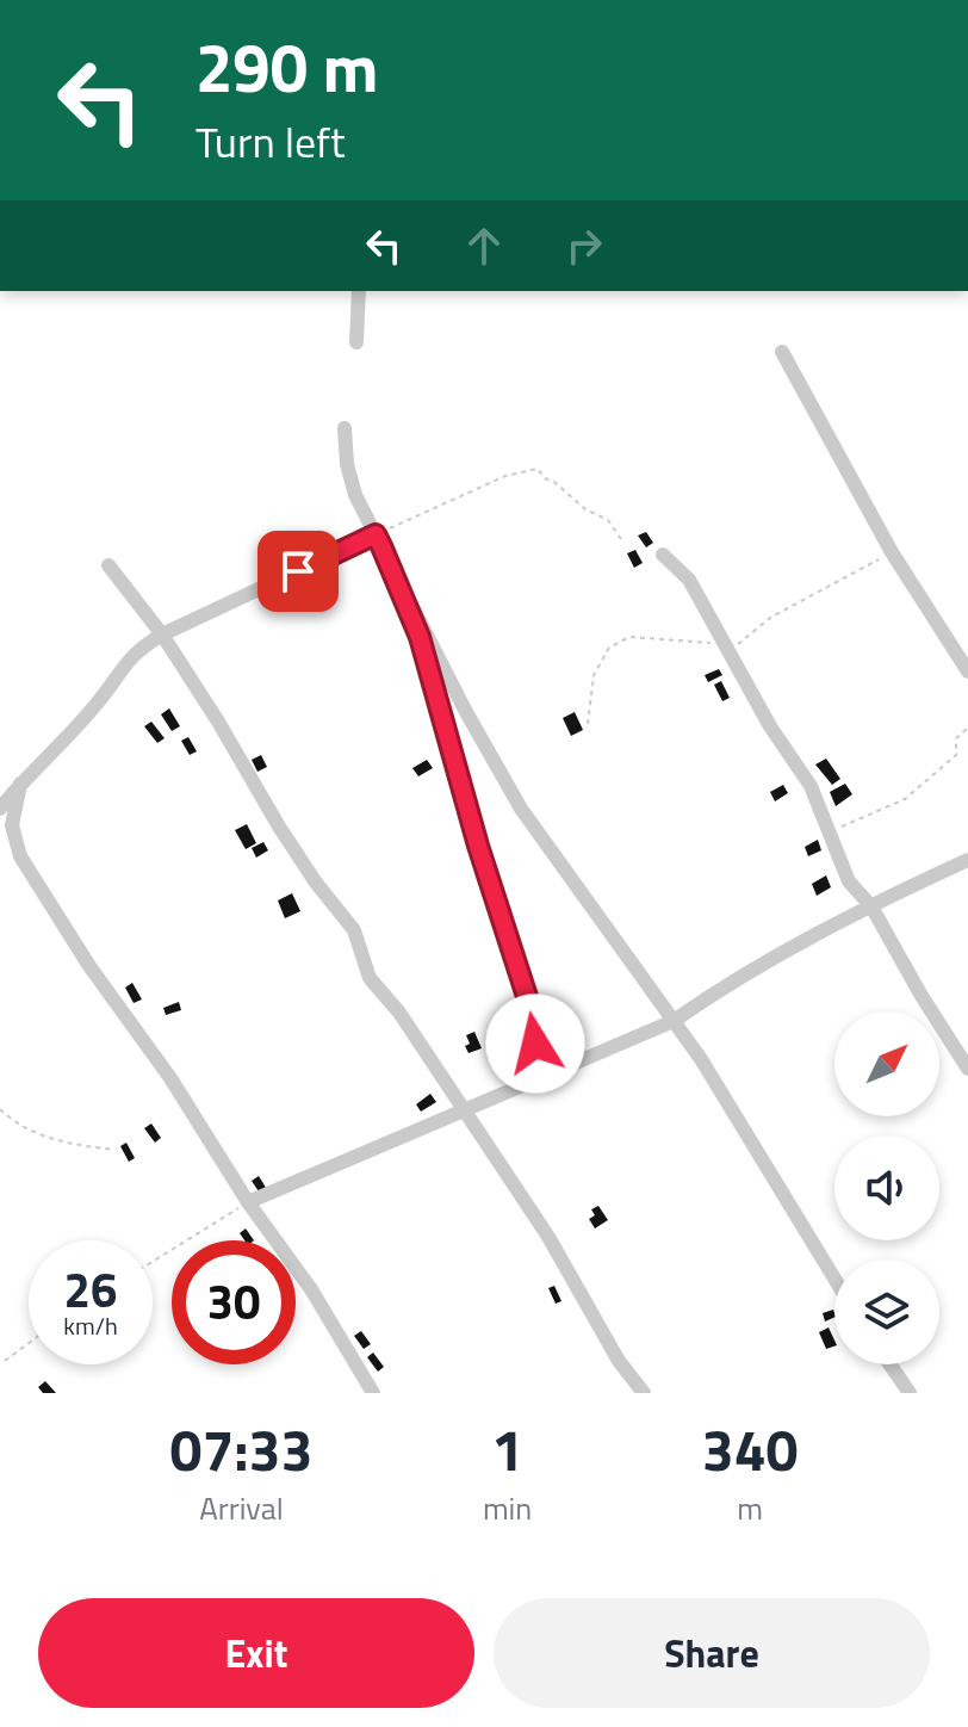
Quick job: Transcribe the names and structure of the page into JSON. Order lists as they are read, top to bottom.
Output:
{
  "north": "top right",
  "page": {
    "turn": ["290 m", "Turn left"],
    "speed": "26 km/h",
    "limit": "30",
    "eta": [
      "07:33",
      "Arrival",
      "1",
      "min",
      "340",
      "m"
    ],
    "buttons": ["Exit", "Share"]
  }
}
